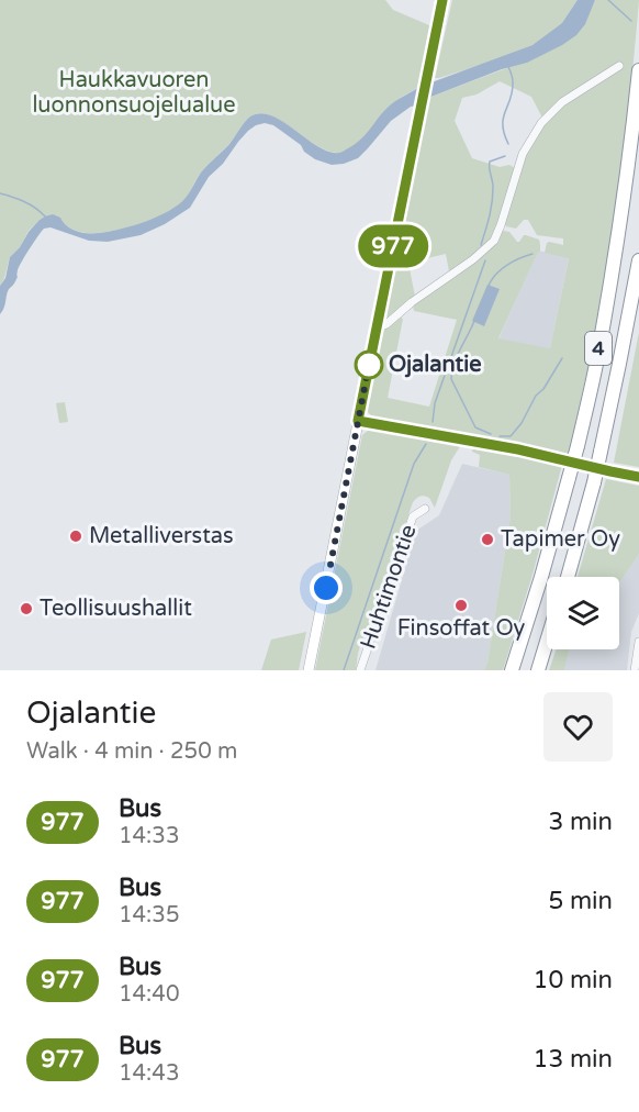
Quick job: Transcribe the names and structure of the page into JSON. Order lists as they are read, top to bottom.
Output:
{
  "streets": {
    "highway": ["4"],
    "street": ["Huhtimontie"]
  },
  "parks": ["Haukkavuoren luonnonsuojelualue"],
  "places": [
    "Ojalantie",
    "Metalliverstas",
    "Tapimer Oy",
    "Finsoffat Oy",
    "Teollisuushallit"
  ],
  "lines": ["bus line 977"],
  "page": {
    "on_map": "977",
    "heading": ["Ojalantie", "Walk · 4 min · 250 m"],
    "list": [
      {
        "mark": "977",
        "name": "Bus",
        "note": "14:33",
        "value": "3 min"
      },
      {
        "mark": "977",
        "name": "Bus",
        "note": "14:35",
        "value": "5 min"
      },
      {
        "mark": "977",
        "name": "Bus",
        "note": "14:40",
        "value": "10 min"
      },
      {
        "mark": "977",
        "name": "Bus",
        "note": "14:43",
        "value": "13 min"
      }
    ]
  }
}
